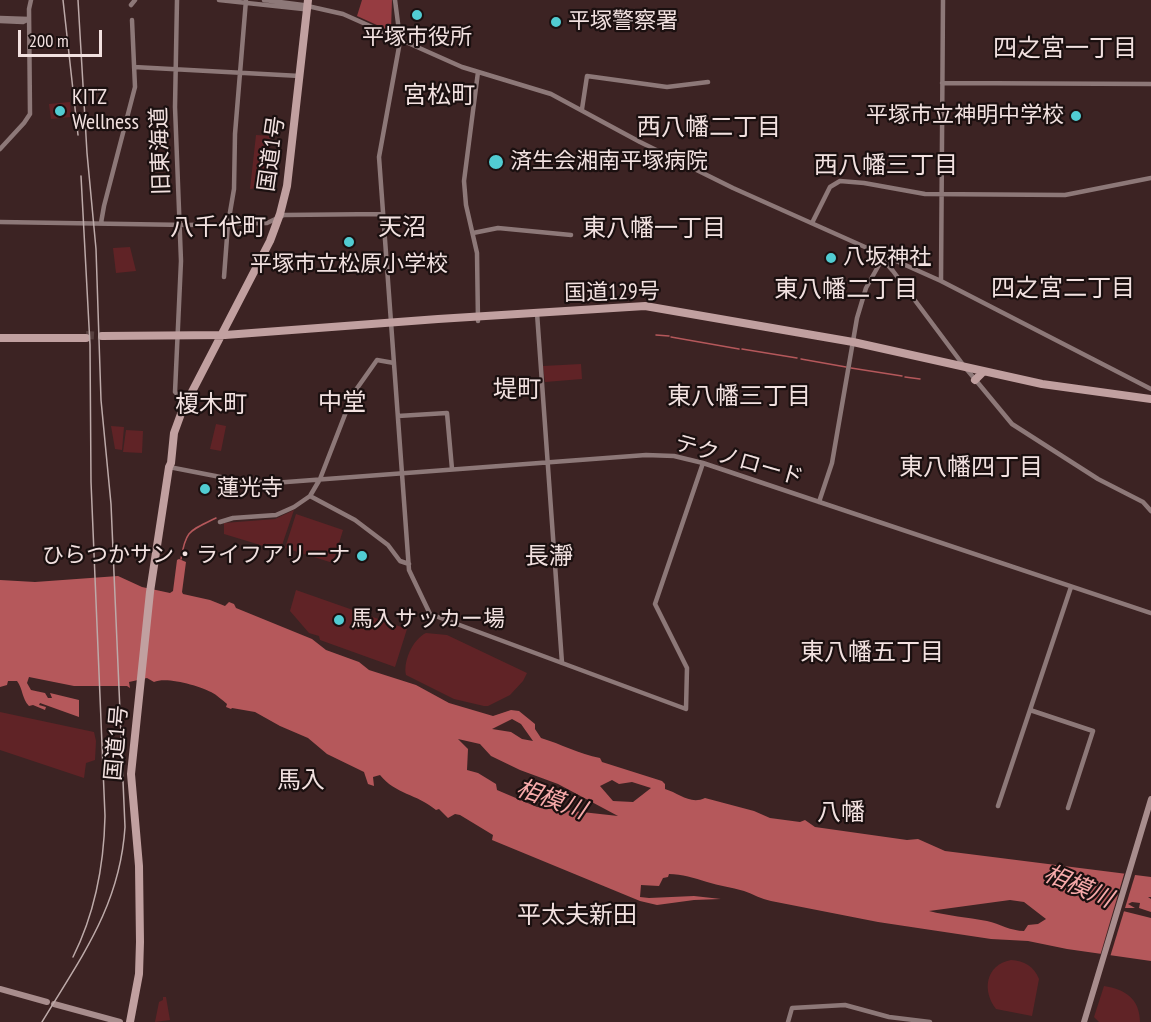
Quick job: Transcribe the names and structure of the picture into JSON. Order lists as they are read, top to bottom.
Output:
{
  "streets": {
    "highway": ["国道1号", "国道129号"],
    "street": ["旧東海道", "テクノロード"]
  },
  "crossings": [
    ["旧東海道", "国道1号"],
    ["旧東海道", "国道129号"],
    ["国道1号", "国道129号"],
    ["国道1号", "テクノロード"]
  ],
  "districts": [
    "四之宮一丁目",
    "宮松町",
    "西八幡二丁目",
    "西八幡三丁目",
    "八千代町",
    "天沼",
    "東八幡一丁目",
    "四之宮二丁目",
    "東八幡二丁目",
    "堤町",
    "東八幡三丁目",
    "中堂",
    "榎木町",
    "東八幡四丁目",
    "長瀞",
    "東八幡五丁目",
    "馬入",
    "八幡",
    "平太夫新田"
  ],
  "water": ["相模川"],
  "places": [
    "平塚市役所",
    "平塚警察署",
    "KITZ Wellness",
    "平塚市立神明中学校",
    "済生会湘南平塚病院",
    "平塚市立松原小学校",
    "八坂神社",
    "蓮光寺",
    "ひらつかサン・ライフアリーナ",
    "馬入サッカー場"
  ],
  "scale_bar": "200 m"
}
